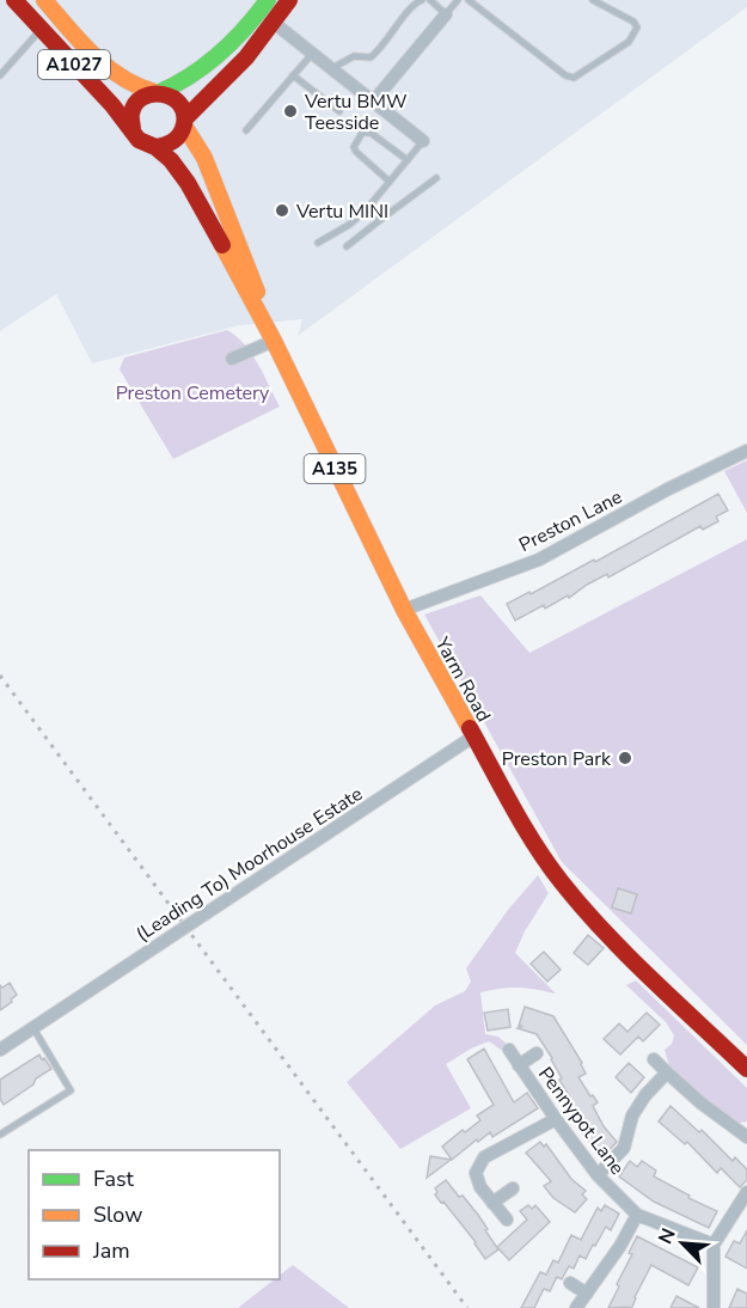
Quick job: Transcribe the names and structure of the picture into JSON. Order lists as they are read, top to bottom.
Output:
{
  "streets": {
    "main road": ["A1027", "A135", "Yarm Road"],
    "street": ["Preston Lane", "(Leading To) Moorhouse Estate", "Pennypot Lane"]
  },
  "crossings": [
    ["A1027", "A135"],
    ["A135", "Yarm Road"],
    ["Preston Lane", "Yarm Road"],
    ["Yarm Road", "(Leading To) Moorhouse Estate"]
  ],
  "parks": ["Preston Cemetery"],
  "places": ["Vertu BMW Teesside", "Vertu MINI", "Preston Park"],
  "legend": ["Fast", "Slow", "Jam"],
  "north": "top left"
}
